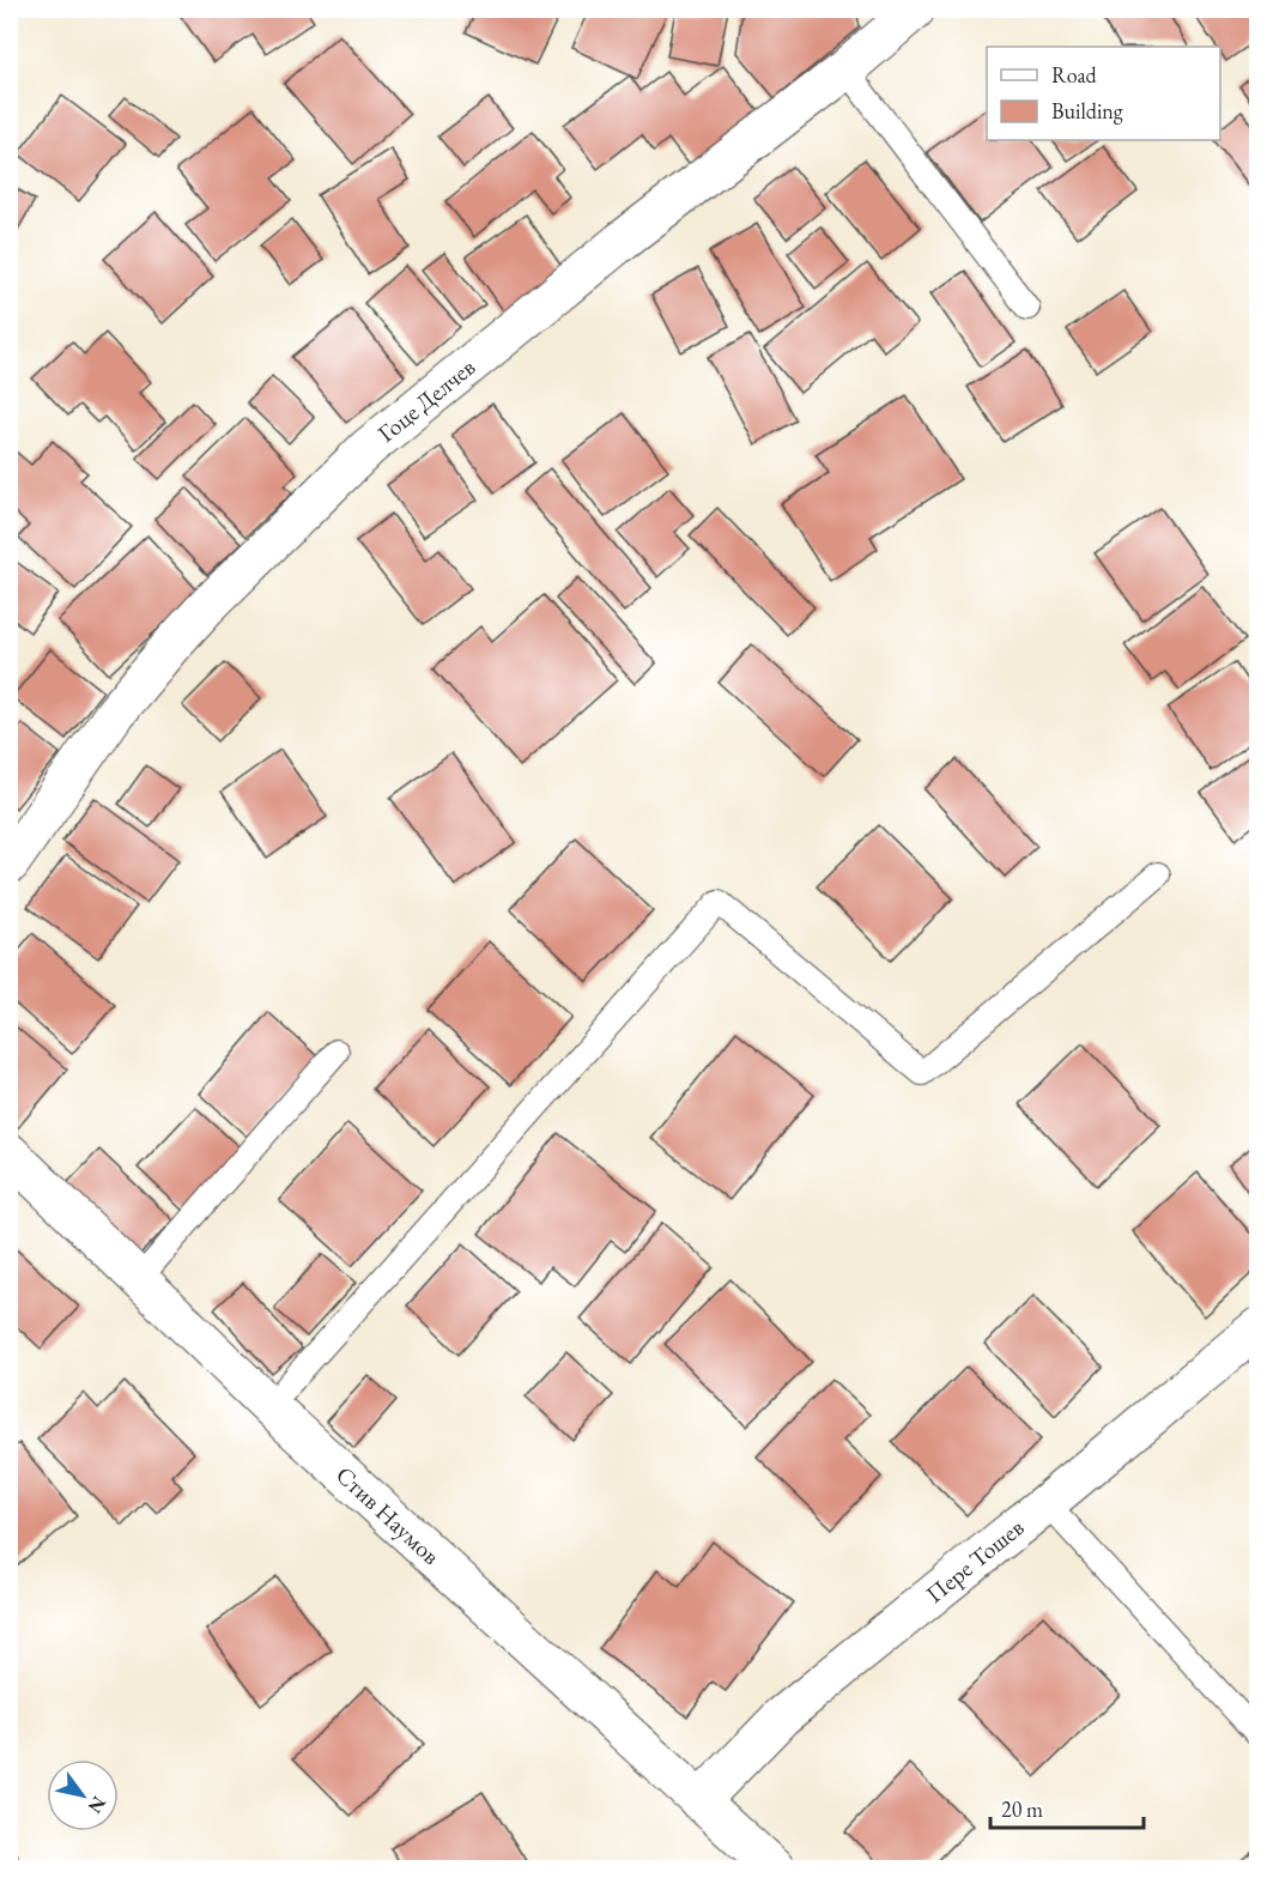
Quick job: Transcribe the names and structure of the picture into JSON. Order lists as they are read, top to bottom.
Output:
{
  "streets": {
    "street": ["Гоце Делчев", "Стив Наумов", "Пере Тошев"]
  },
  "crossings": [
    ["Стив Наумов", "Пере Тошев"]
  ],
  "legend": ["Road", "Building"],
  "scale_bar": "20 m",
  "north": "bottom right"
}
